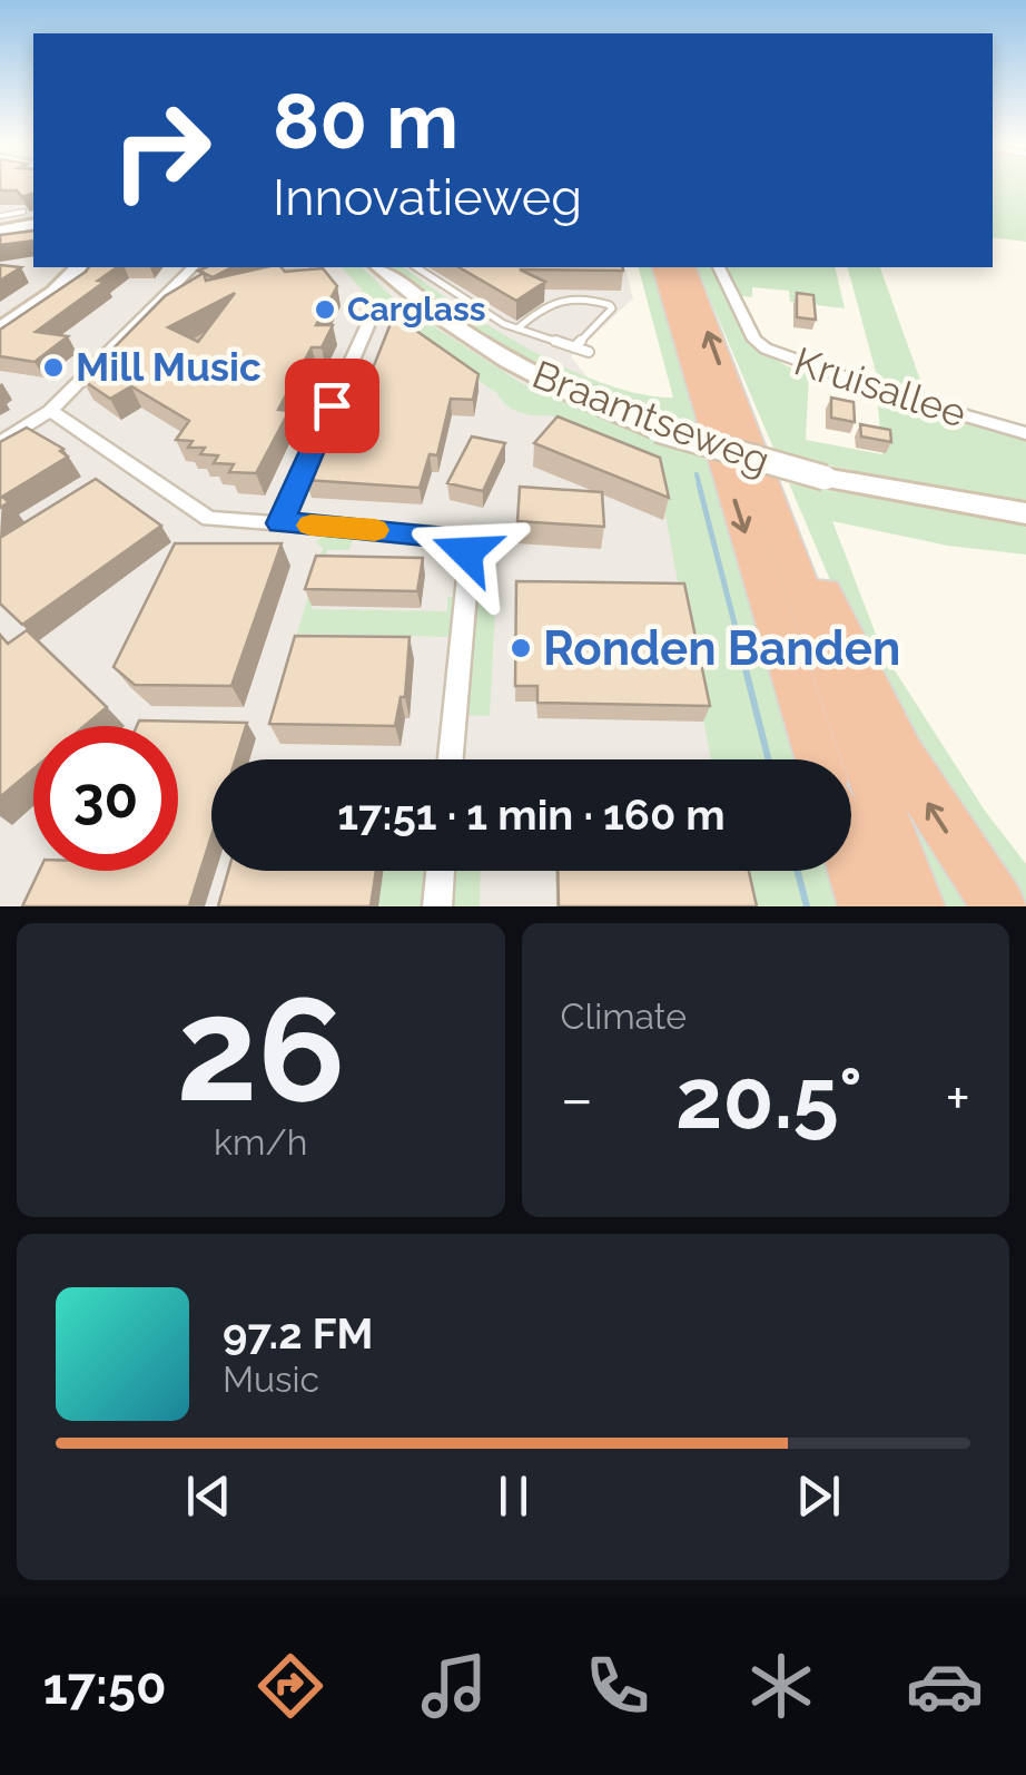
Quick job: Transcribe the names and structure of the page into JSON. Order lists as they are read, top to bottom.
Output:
{
  "streets": {
    "street": ["Kruisallee", "Braamtseweg"]
  },
  "places": ["Carglass", "Mill Music", "Ronden Banden"],
  "page": {
    "turn": ["80 m", "Innovatieweg"],
    "limit": "30",
    "trip": "17:51 · 1 min · 160 m",
    "tile": [
      ["26", "km/h"],
      "Climate"
    ],
    "heat": ["−", "20.5°", "+"],
    "song": ["97.2 FM", "Music"],
    "tabs": "17:50"
  }
}
